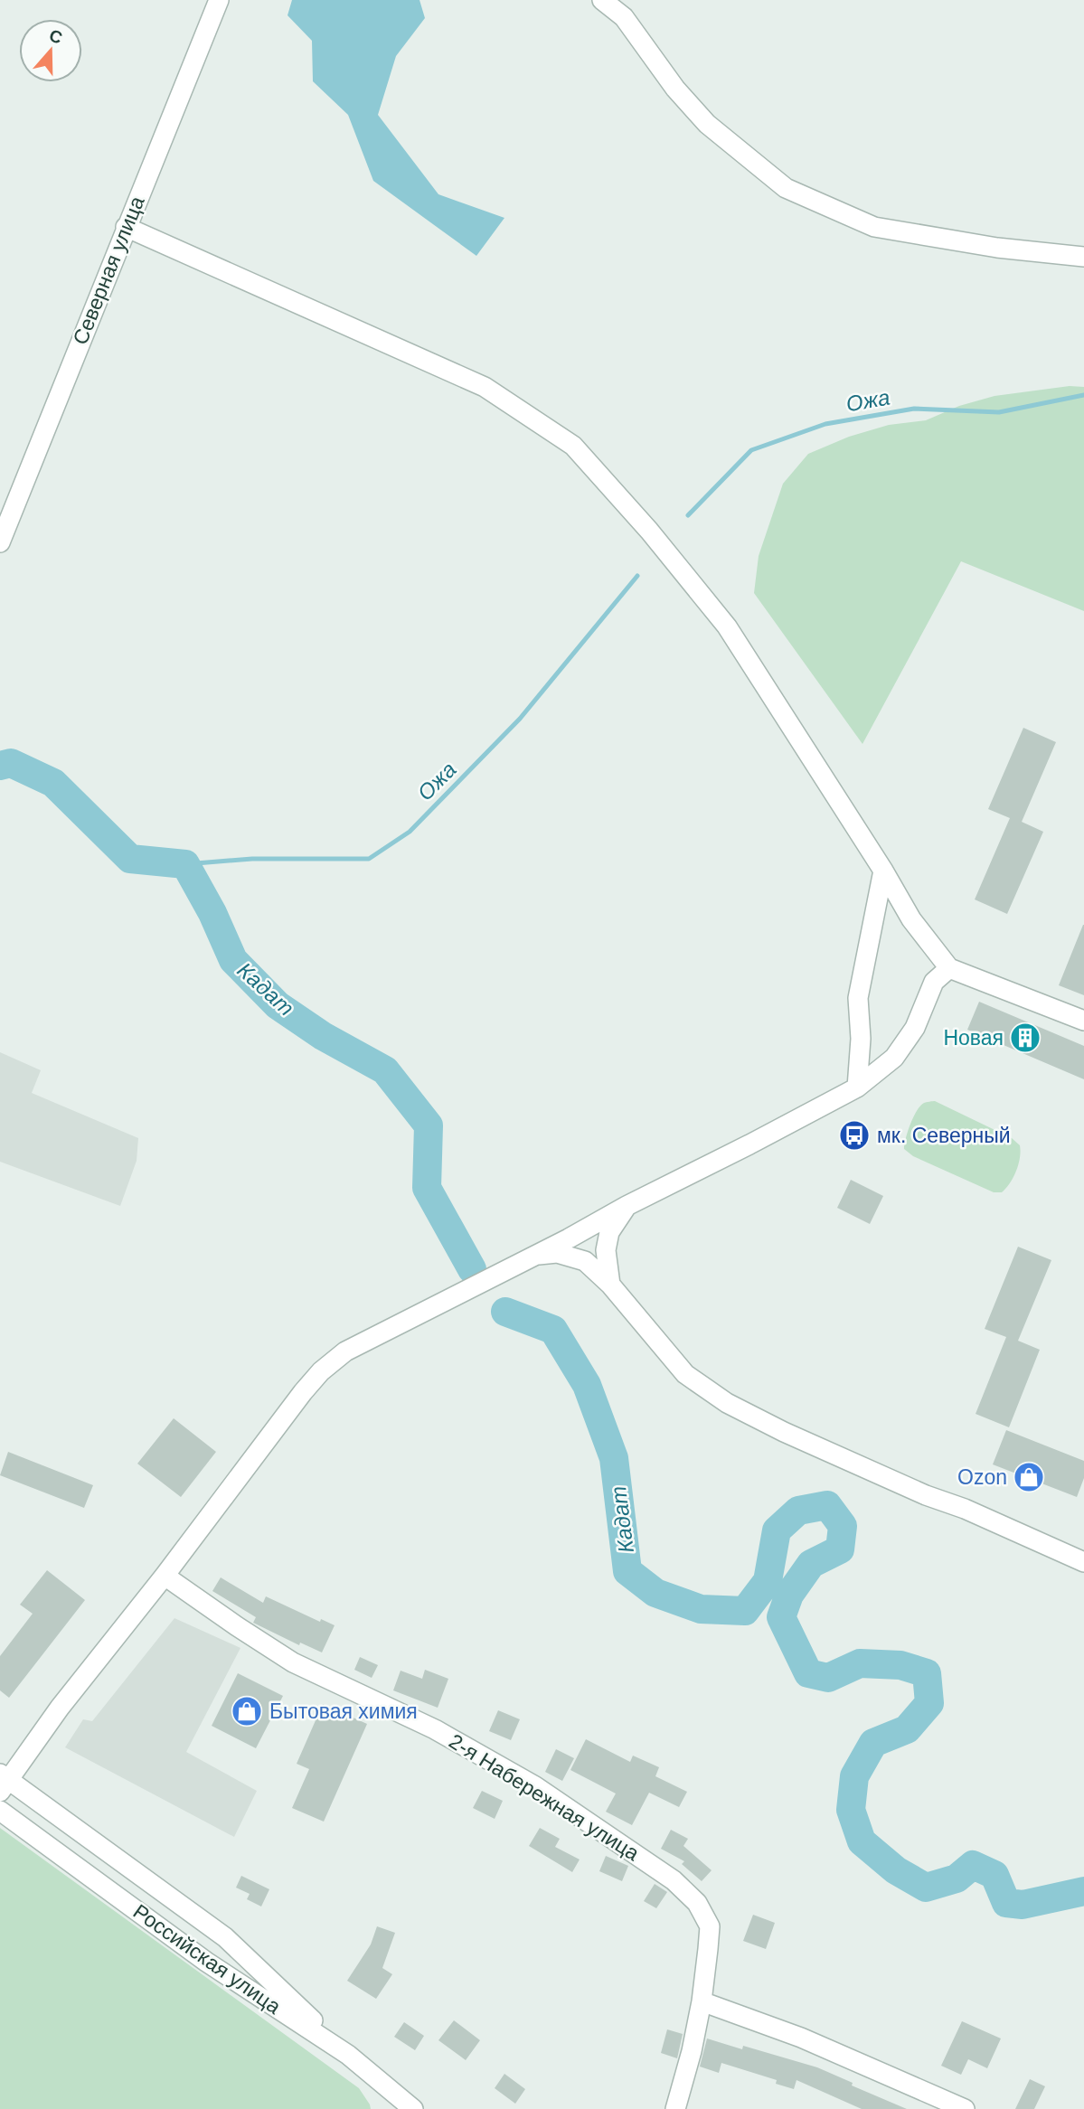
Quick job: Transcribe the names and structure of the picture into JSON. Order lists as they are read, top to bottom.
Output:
{
  "streets": {
    "street": ["Северная улица", "2-я Набережная улица", "Российская улица"]
  },
  "water": ["Ожа", "Кадат"],
  "places": {
    "building": ["Новая"],
    "bus stop": ["мк. Северный"],
    "shop": ["Ozon", "Бытовая химия"]
  },
  "north": "top"
}
